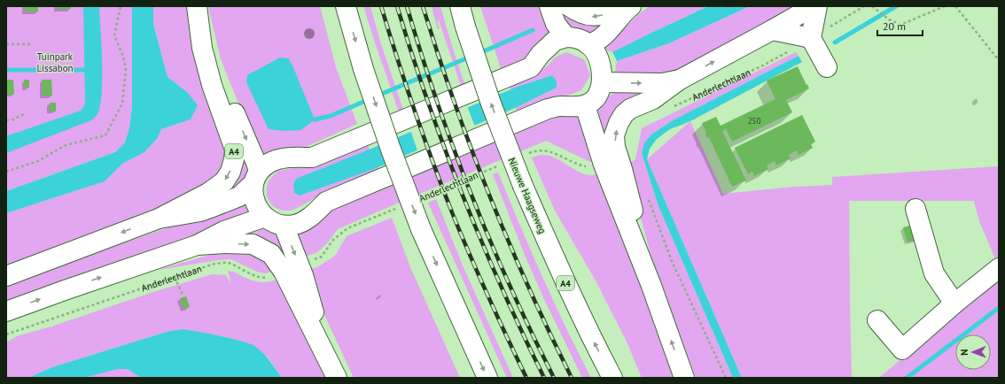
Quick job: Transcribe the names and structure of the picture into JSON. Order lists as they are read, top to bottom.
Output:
{
  "streets": {
    "main road": ["A4", "Nieuwe Haagseweg"],
    "path": ["Anderlechtlaan"]
  },
  "parks": ["Tuinpark Lissabon"],
  "house_numbers": ["250"],
  "scale_bar": "20 m",
  "north": "left"
}
